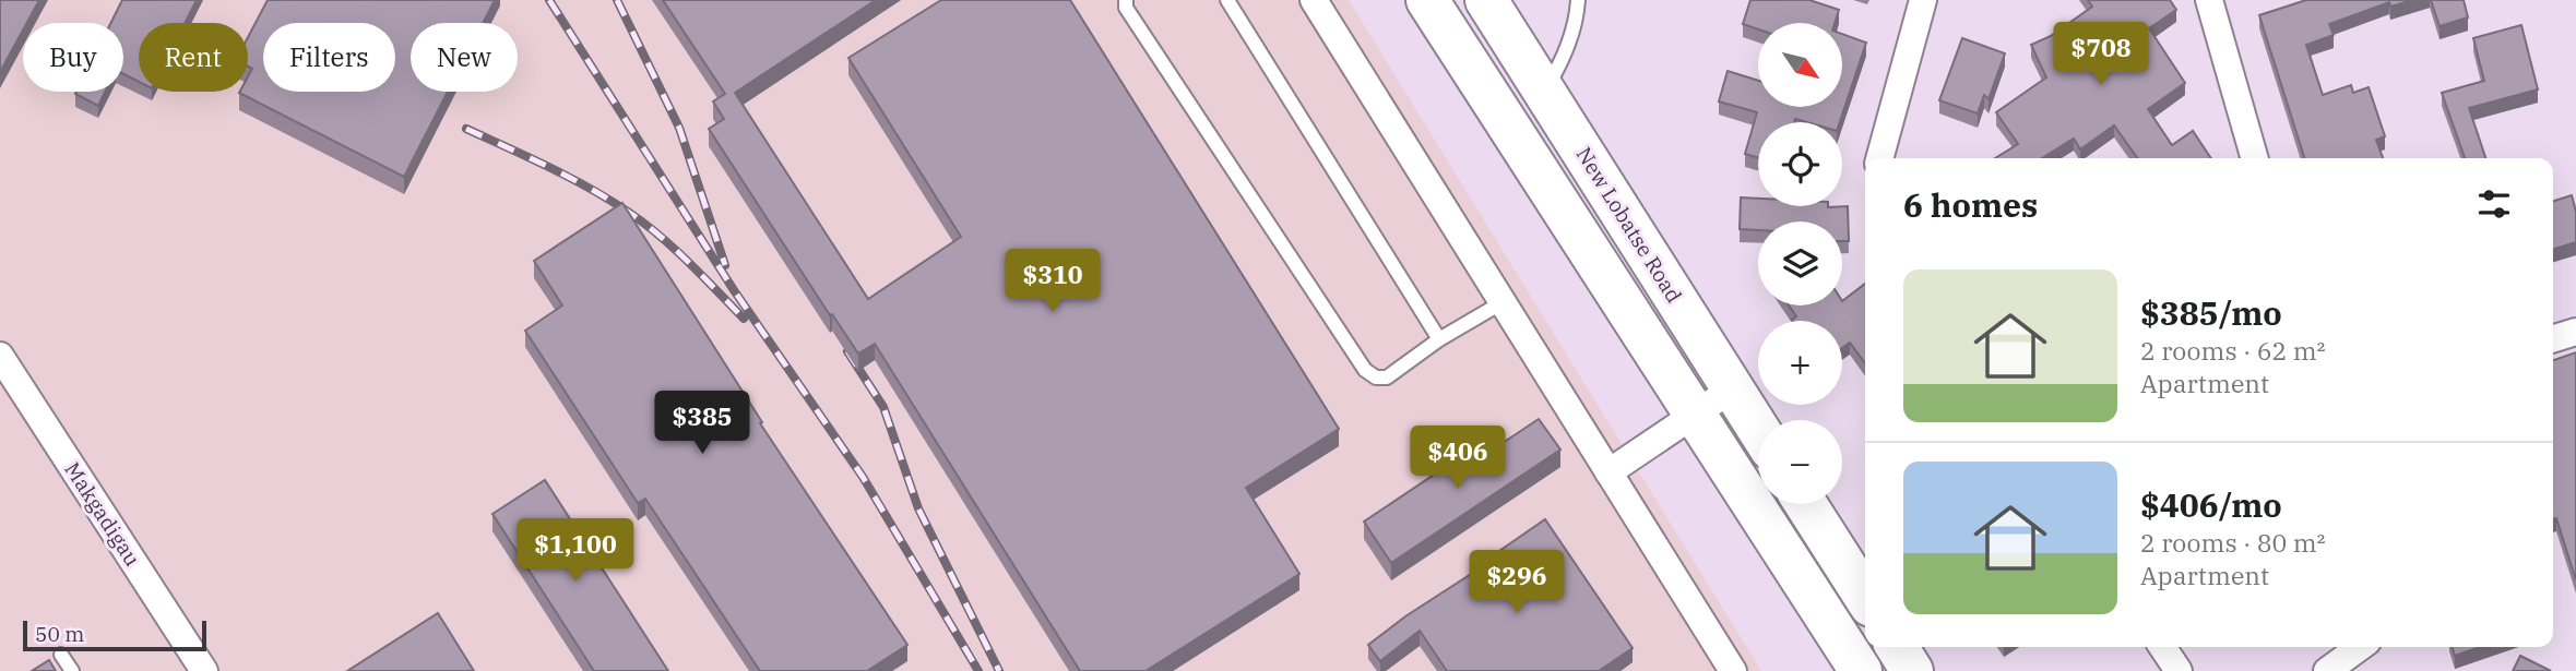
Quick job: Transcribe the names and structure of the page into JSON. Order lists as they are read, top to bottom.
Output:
{
  "streets": {
    "main road": ["New Lobatse Road"],
    "street": ["Makgadigau"]
  },
  "scale_bar": "50 m",
  "north": "bottom right",
  "page": {
    "price": [
      "$708",
      "$310",
      "$385",
      "$406",
      "$1,100",
      "$296"
    ],
    "map_buttons": ["+", "−"],
    "chip": [
      "Buy",
      "Rent",
      "Filters",
      "New"
    ],
    "heading": "6 homes",
    "list": [
      {
        "name": "$385/mo",
        "note": "2 rooms · 62 m² · Apartment"
      },
      {
        "name": "$406/mo",
        "note": "2 rooms · 80 m² · Apartment"
      }
    ],
    "scale": "50 m"
  }
}
